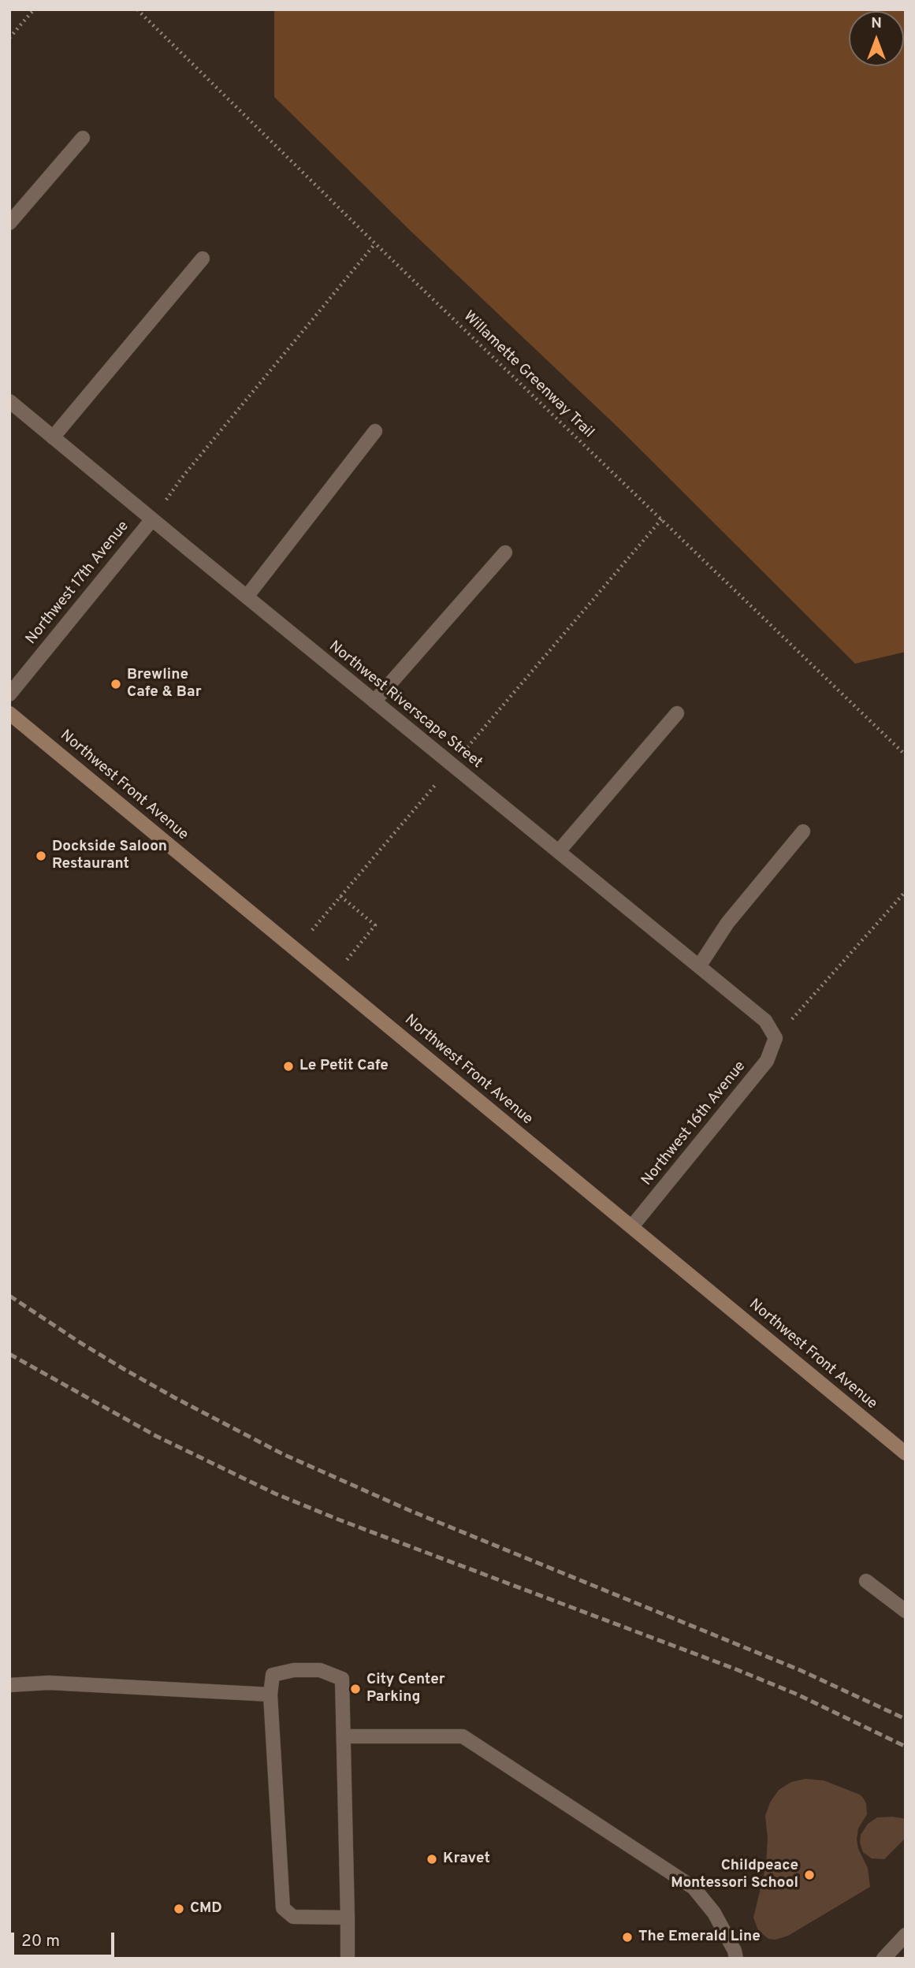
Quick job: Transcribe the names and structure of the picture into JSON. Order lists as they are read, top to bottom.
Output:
{
  "streets": {
    "main road": ["Northwest Front Avenue"],
    "street": ["Northwest 17th Avenue", "Northwest Riverscape Street", "Northwest 16th Avenue"],
    "path": ["Willamette Greenway Trail"]
  },
  "crossings": [
    ["Northwest 17th Avenue", "Northwest Riverscape Street"],
    ["Northwest Riverscape Street", "Northwest 16th Avenue"],
    ["Northwest Front Avenue", "Northwest 16th Avenue"]
  ],
  "places": [
    "Brewline Cafe & Bar",
    "Dockside Saloon Restaurant",
    "Le Petit Cafe",
    "City Center Parking",
    "Kravet",
    "Childpeace Montessori School",
    "CMD",
    "The Emerald Line"
  ],
  "scale_bar": "20 m",
  "north": "top"
}
